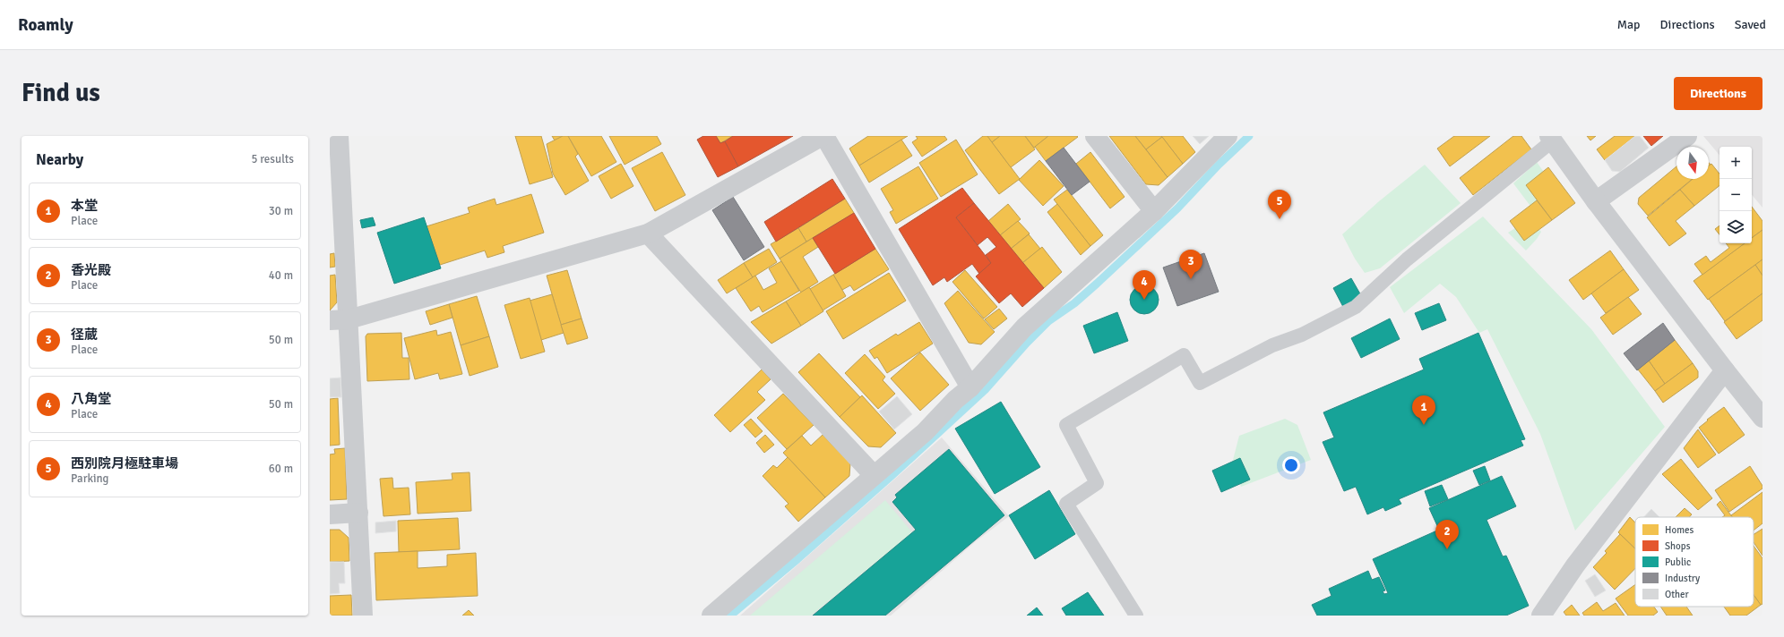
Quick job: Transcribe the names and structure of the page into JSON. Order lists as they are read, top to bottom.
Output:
{
  "legend": [
    "Homes",
    "Shops",
    "Public",
    "Industry",
    "Other"
  ],
  "north": "bottom",
  "page": {
    "header": "Roamly",
    "nav": ["Map", "Directions", "Saved"],
    "buttons": "Directions",
    "title": "Find us",
    "heading": ["Nearby", "5 results"],
    "map_buttons": ["+", "−"],
    "list": [
      {
        "mark": "1",
        "name": "本堂",
        "note": "Place",
        "value": "30 m"
      },
      {
        "mark": "2",
        "name": "香光殿",
        "note": "Place",
        "value": "40 m"
      },
      {
        "mark": "3",
        "name": "径蔵",
        "note": "Place",
        "value": "50 m"
      },
      {
        "mark": "4",
        "name": "八角堂",
        "note": "Place",
        "value": "50 m"
      },
      {
        "mark": "5",
        "name": "西別院月極駐車場",
        "note": "Parking",
        "value": "60 m"
      }
    ],
    "pins": [
      "5",
      "3",
      "4",
      "1",
      "2"
    ]
  }
}
